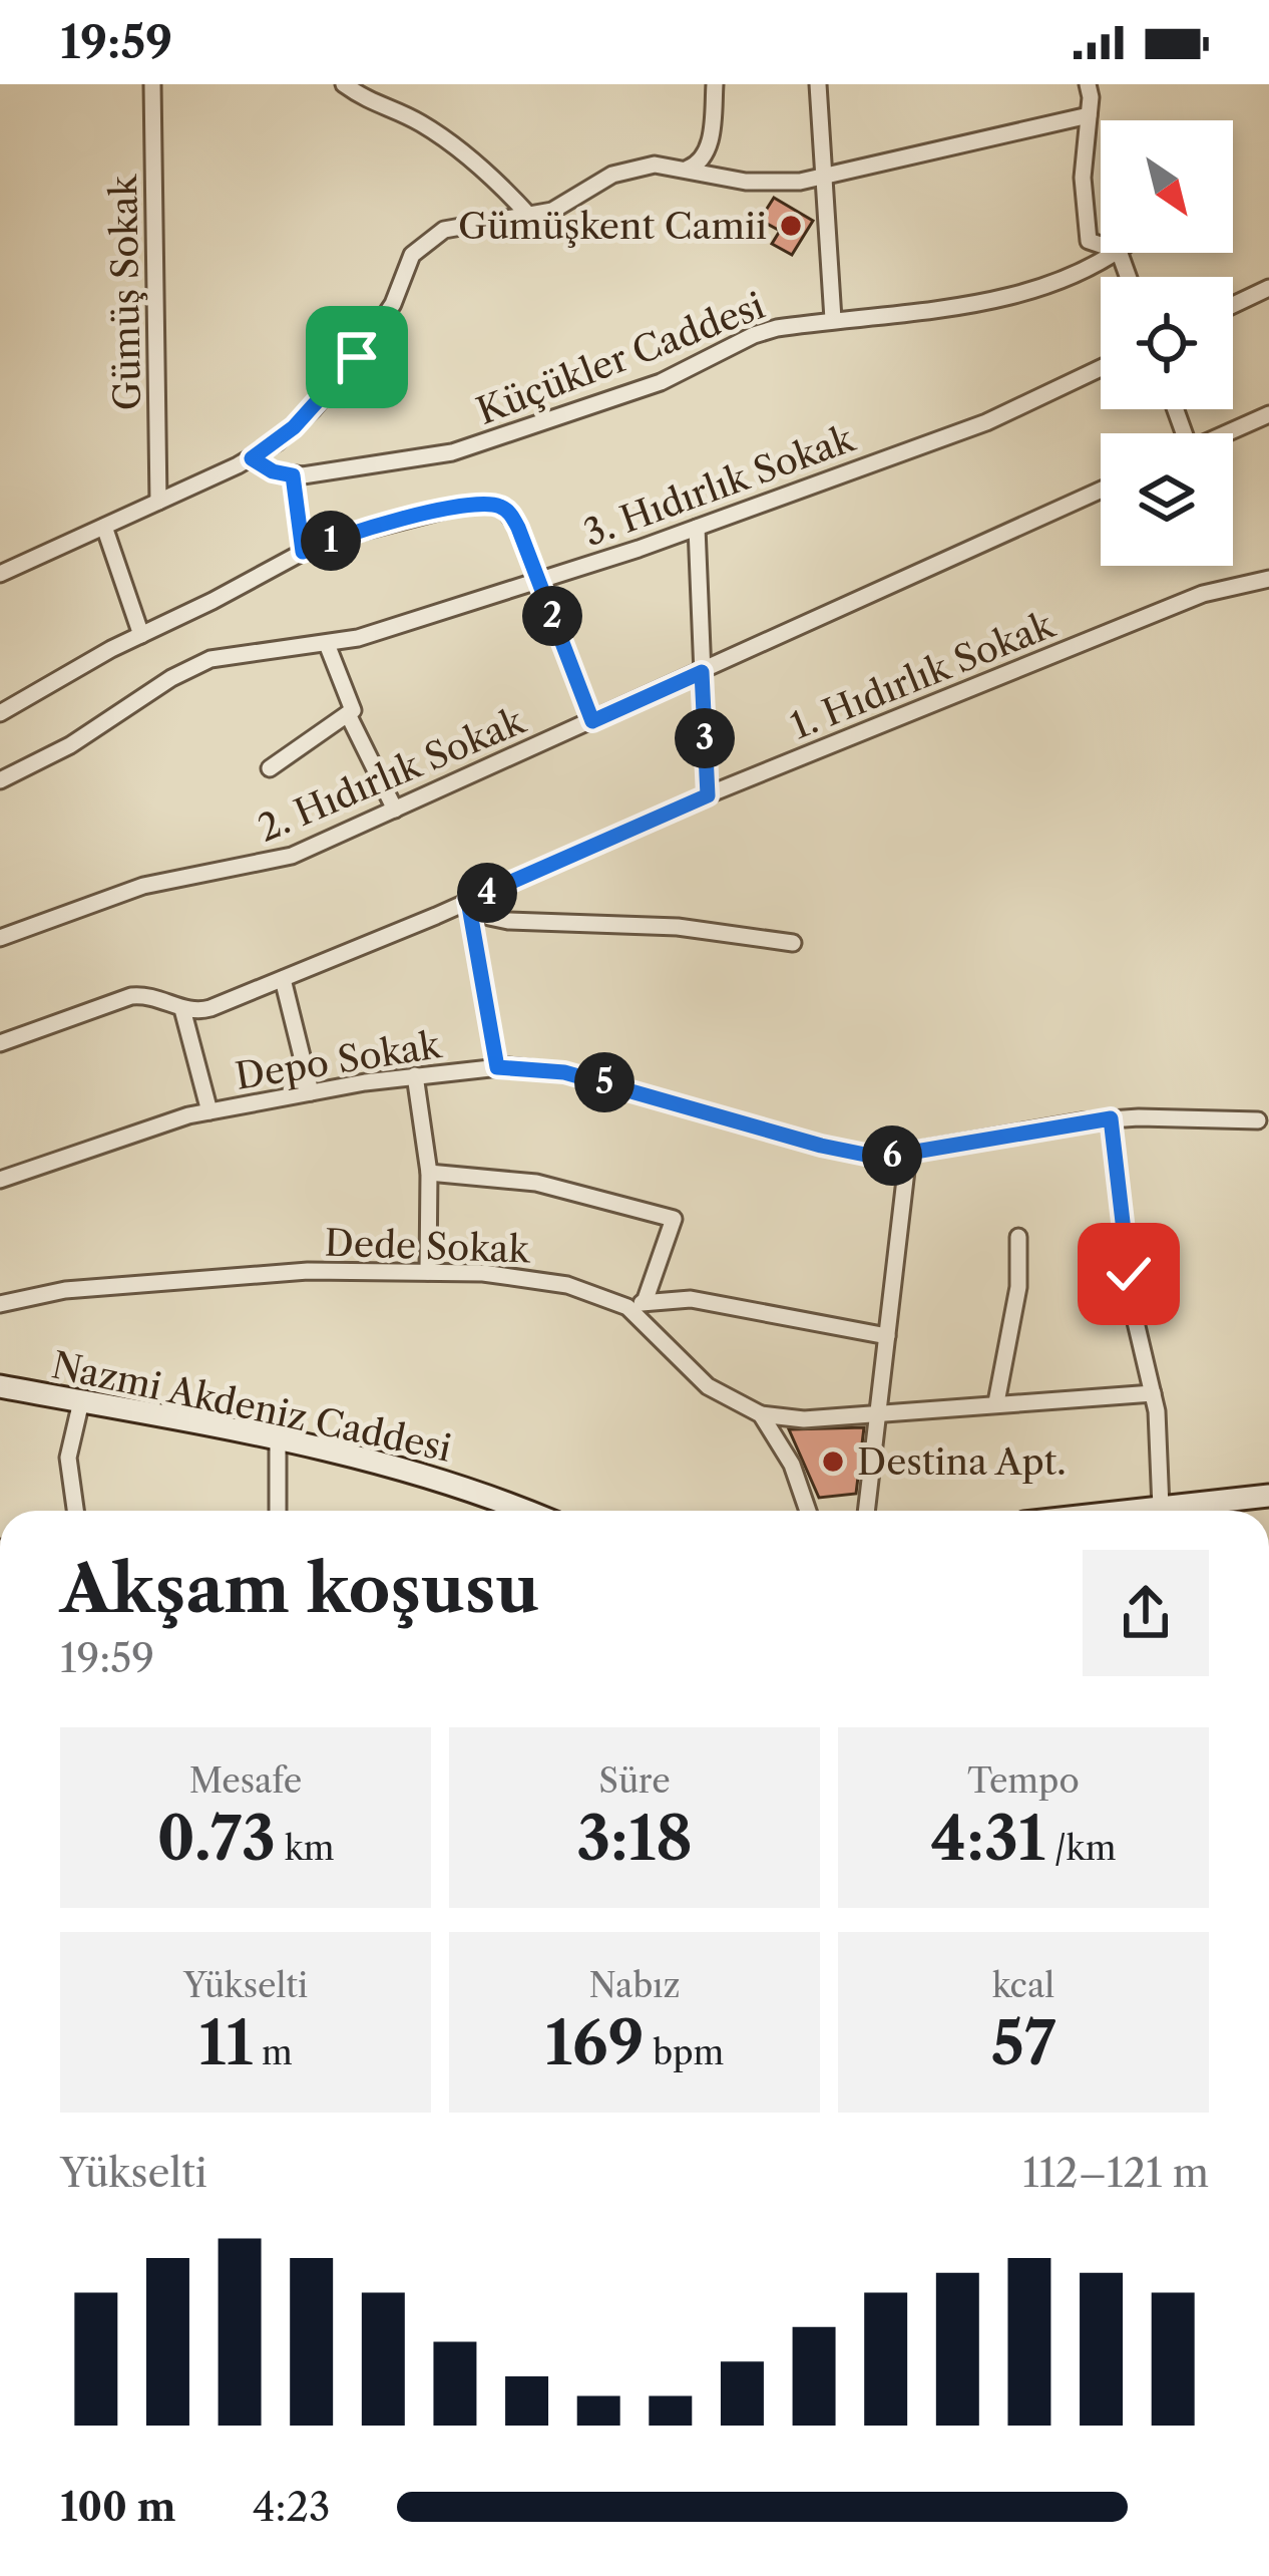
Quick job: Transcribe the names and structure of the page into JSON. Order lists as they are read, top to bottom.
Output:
{
  "streets": {
    "street": [
      "Gümüş Sokak",
      "Küçükler Caddesi",
      "3. Hıdırlık Sokak",
      "1. Hıdırlık Sokak",
      "2. Hıdırlık Sokak",
      "Depo Sokak",
      "Dede Sokak",
      "Nazmi Akdeniz Caddesi"
    ]
  },
  "places": ["Gümüşkent Camii", "Destina Apt."],
  "north": "bottom right",
  "page": {
    "status": "19:59",
    "pins": [
      "1",
      "2",
      "3",
      "4",
      "5",
      "6"
    ],
    "heading": ["Akşam koşusu", "19:59"],
    "stats": [
      ["Mesafe", "0.73 km"],
      ["Süre", "3:18"],
      ["Tempo", "4:31 /km"],
      ["Yükselti", "11 m"],
      ["Nabız", "169 bpm"],
      ["kcal", "57"]
    ],
    "chart": ["Yükselti", "112–121 m"],
    "list": [
      {
        "name": "100 m",
        "note": "4:23"
      }
    ]
  }
}
